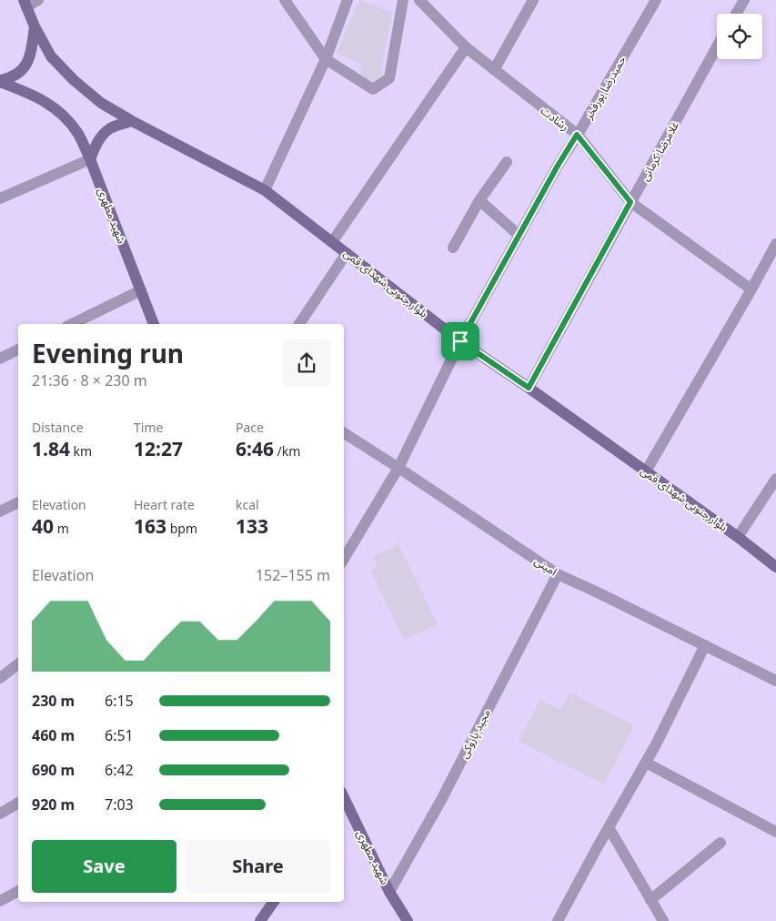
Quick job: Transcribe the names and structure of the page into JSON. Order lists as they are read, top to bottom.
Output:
{
  "streets": {
    "main road": ["شهید مطهری", "بلوار جنوبی شهدای قمی"],
    "street": [
      "حمیدرضا پورفخر",
      "رشادت",
      "غلامرضا کرمانی",
      "امینی",
      "مجید پازوکی"
    ]
  },
  "crossings": [
    ["حمیدرضا پورفخر", "رشادت"],
    ["حمیدرضا پورفخر", "بلوار جنوبی شهدای قمی"],
    ["حمیدرضا پورفخر", "امینی"],
    ["رشادت", "غلامرضا کرمانی"],
    ["غلامرضا کرمانی", "بلوار جنوبی شهدای قمی"],
    ["شهید مطهری", "مجید پازوکی"],
    ["امینی", "مجید پازوکی"]
  ],
  "page": {
    "heading": ["Evening run", "21:36 · 8 × 230 m"],
    "stats": [
      ["Distance", "1.84 km"],
      ["Time", "12:27"],
      ["Pace", "6:46 /km"],
      ["Elevation", "40 m"],
      ["Heart rate", "163 bpm"],
      ["kcal", "133"]
    ],
    "chart": ["Elevation", "152–155 m"],
    "list": [
      {
        "name": "230 m",
        "note": "6:15"
      },
      {
        "name": "460 m",
        "note": "6:51"
      },
      {
        "name": "690 m",
        "note": "6:42"
      },
      {
        "name": "920 m",
        "note": "7:03"
      }
    ],
    "buttons": ["Save", "Share"]
  }
}
